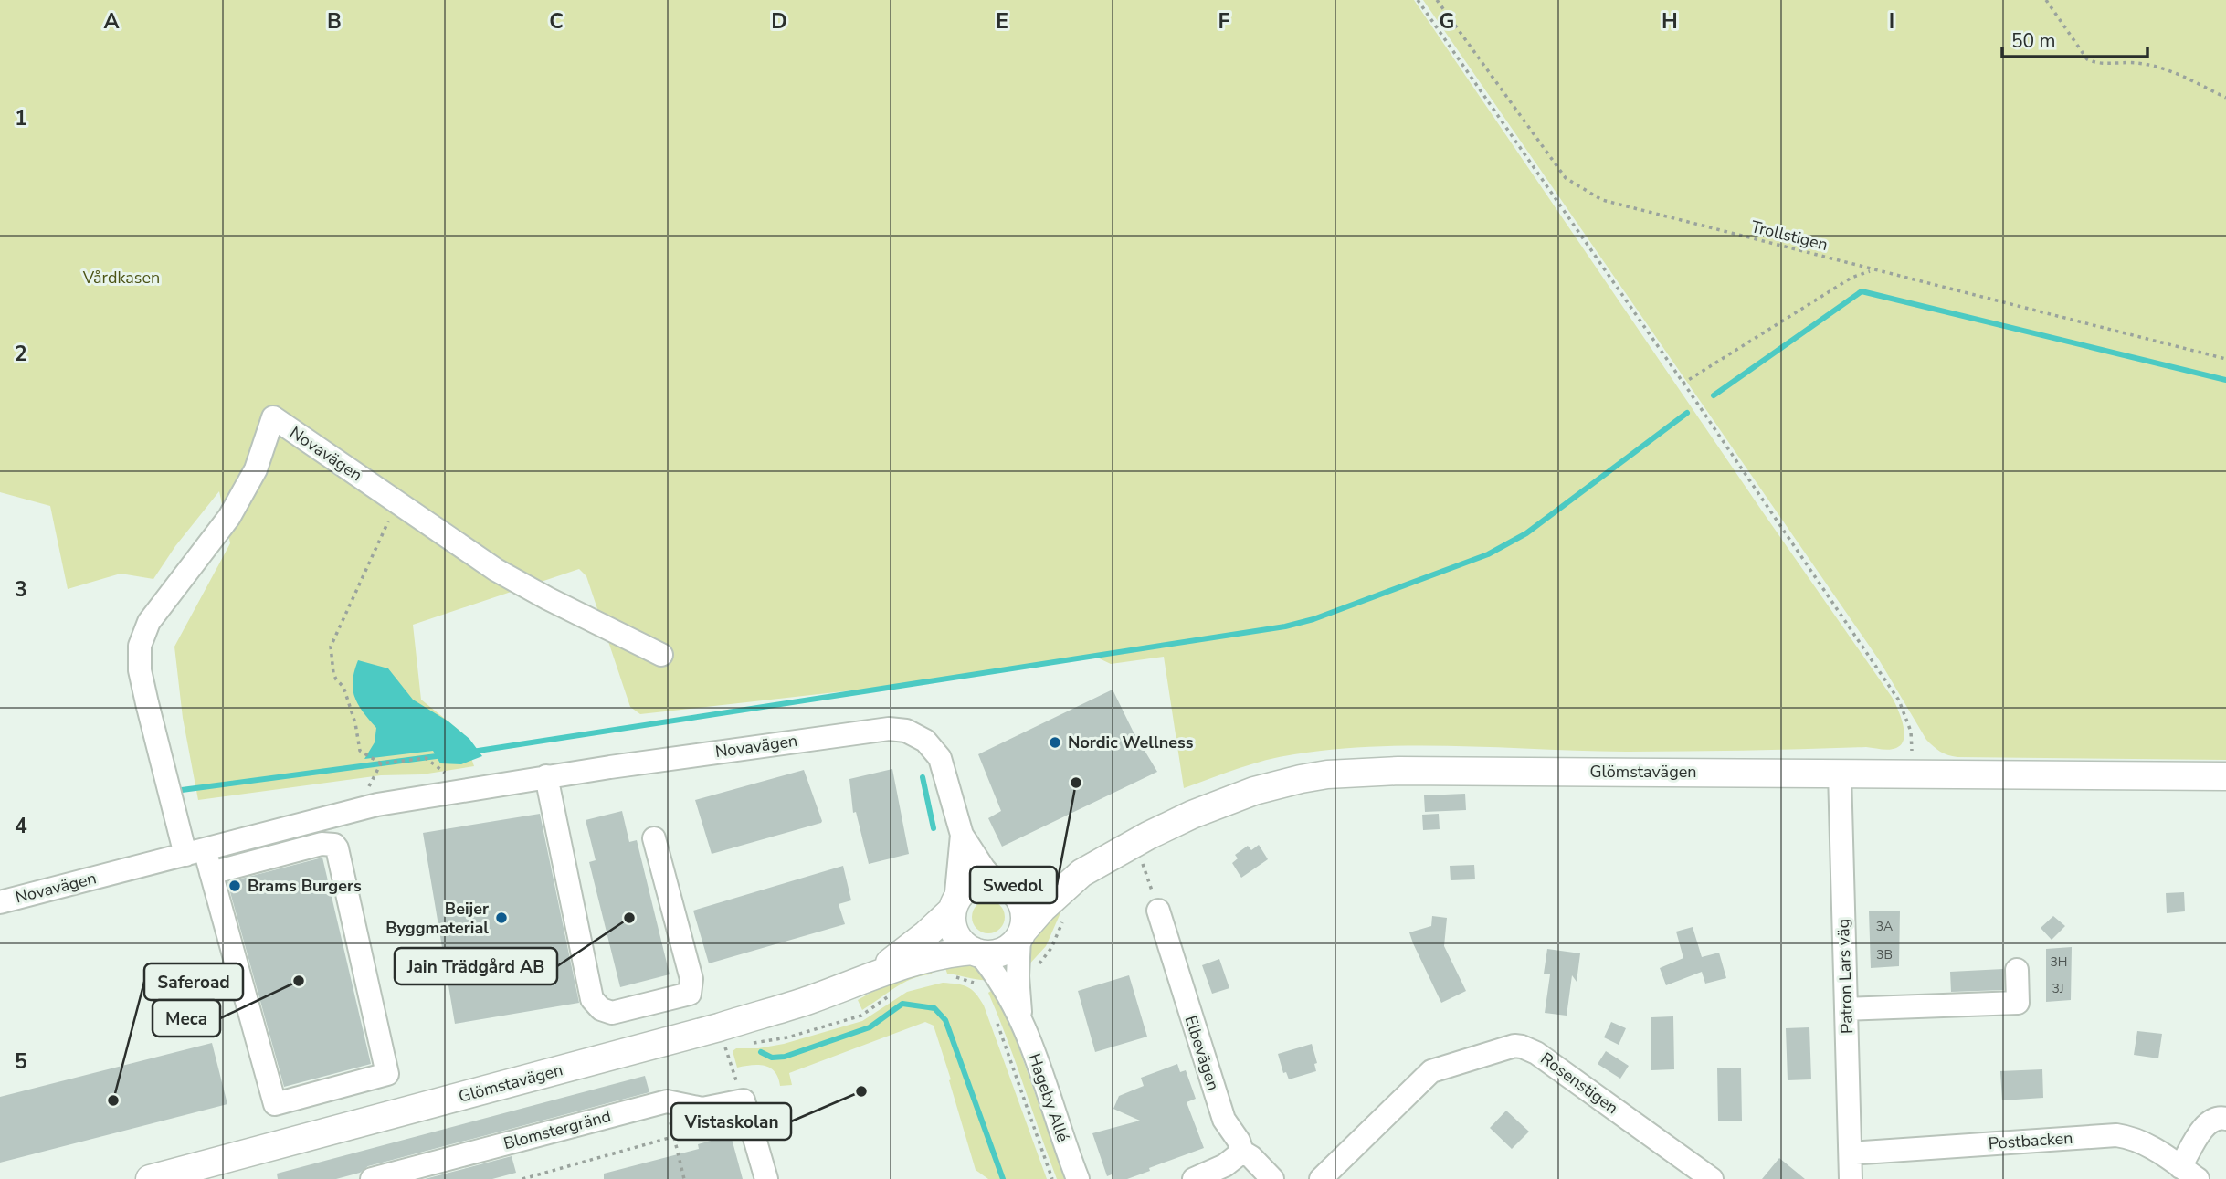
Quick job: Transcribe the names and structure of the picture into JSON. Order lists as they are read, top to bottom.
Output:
{
  "streets": {
    "main road": ["Glömstavägen"],
    "street": [
      "Novavägen",
      "Patron Lars väg",
      "Elbevägen",
      "Rosenstigen",
      "Hageby Allé",
      "Blomstergränd",
      "Postbacken"
    ],
    "path": ["Trollstigen"]
  },
  "crossings": [
    ["Novavägen", "Glömstavägen"],
    ["Novavägen", "Hageby Allé"],
    ["Glömstavägen", "Patron Lars väg"],
    ["Glömstavägen", "Hageby Allé"],
    ["Patron Lars väg", "Postbacken"]
  ],
  "parks": ["Vårdkasen"],
  "places": [
    "Nordic Wellness",
    "Swedol",
    "Brams Burgers",
    "Beijer Byggmaterial",
    "Jain Trädgård AB",
    "Meca",
    "Vistaskolan",
    "Saferoad"
  ],
  "house_numbers": [
    "3A",
    "3B",
    "3H",
    "3J"
  ],
  "scale_bar": "50 m",
  "grid": {
    "columns": [
      "A",
      "B",
      "C",
      "D",
      "E",
      "F",
      "G",
      "H",
      "I"
    ],
    "rows": [
      "1",
      "2",
      "3",
      "4",
      "5"
    ]
  }
}
